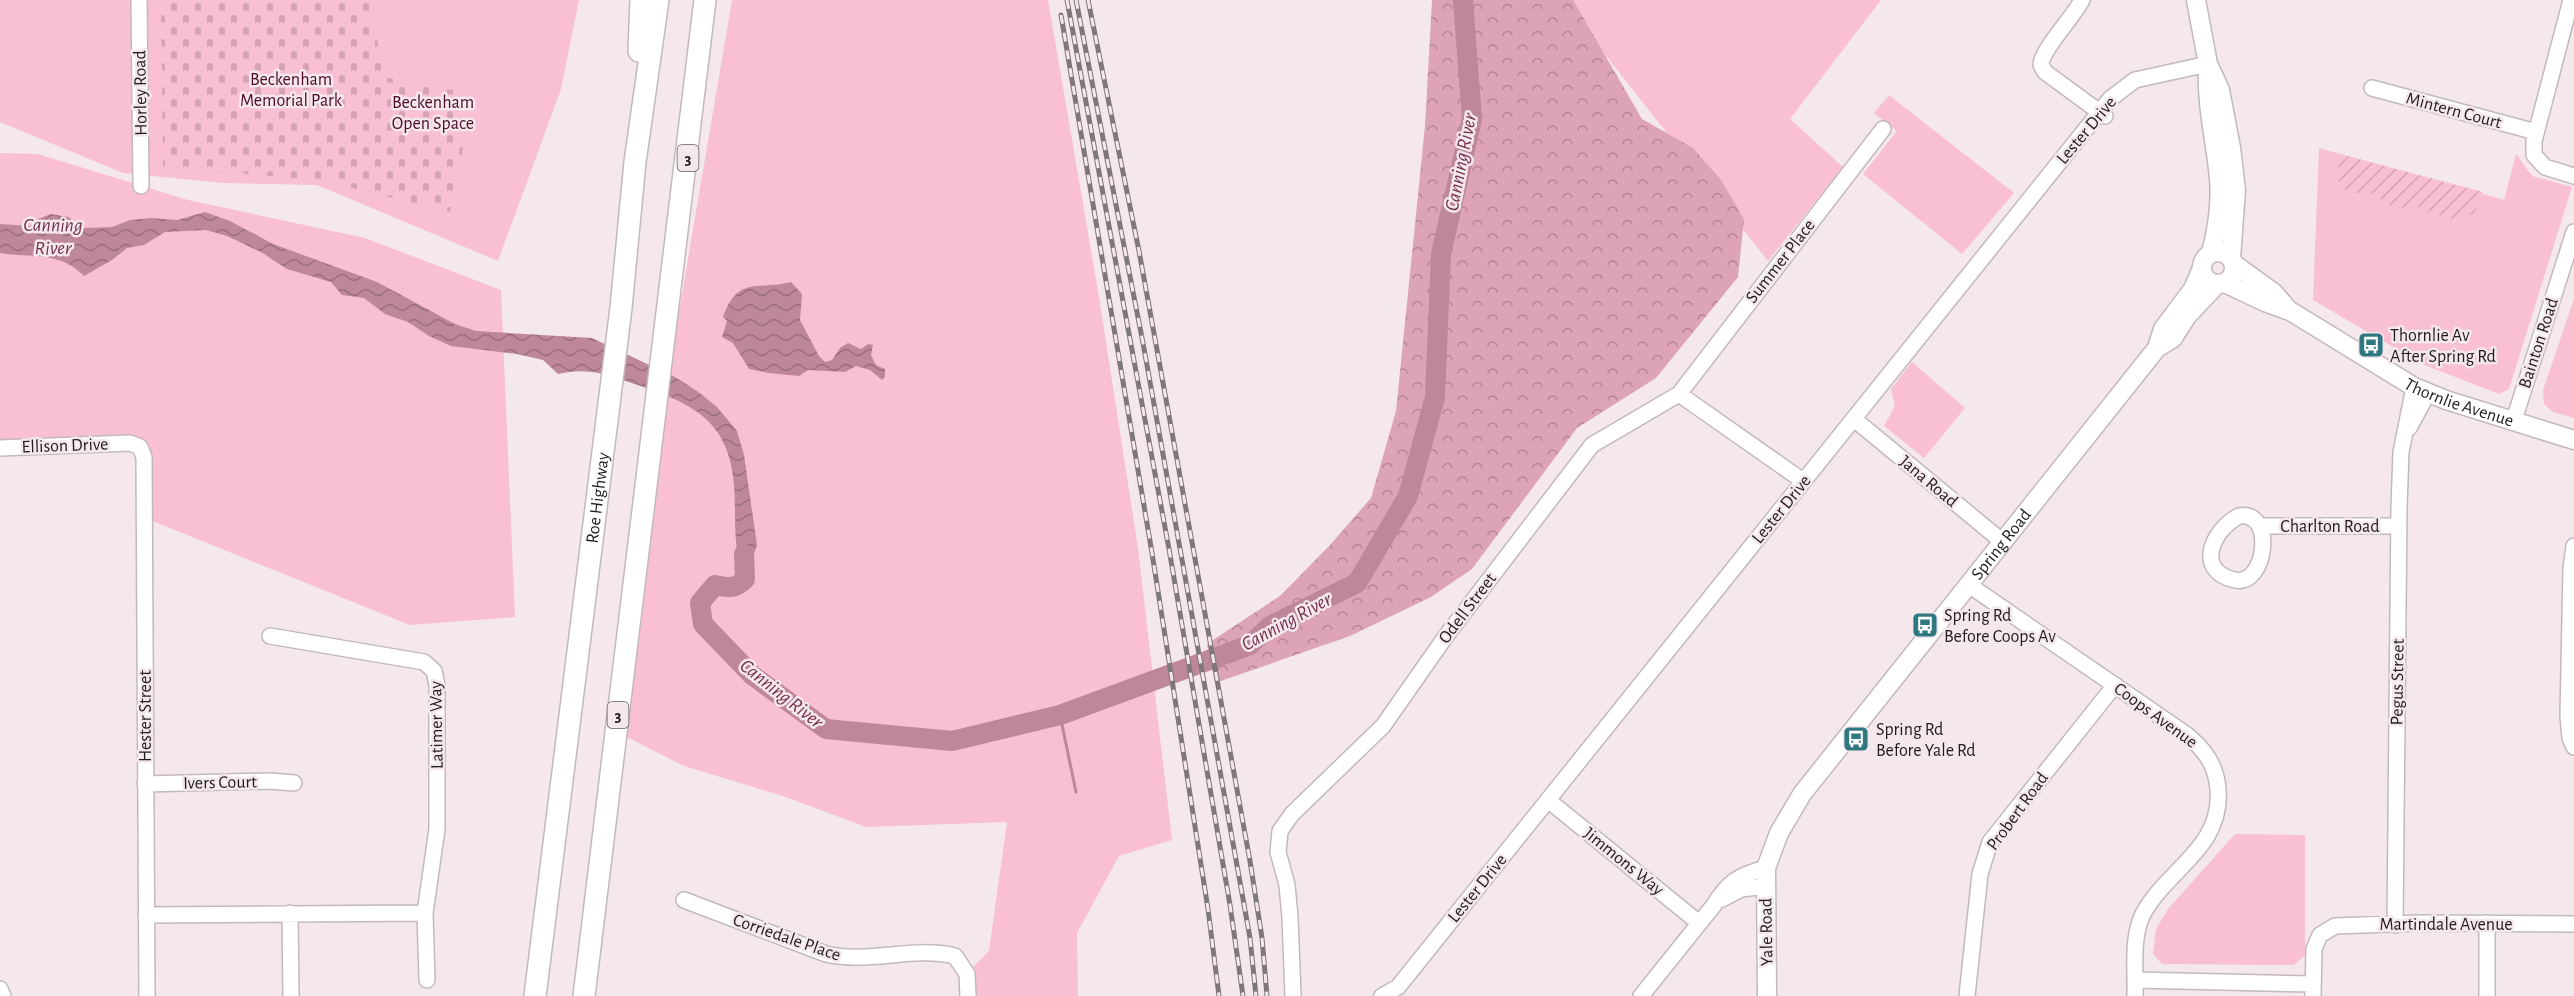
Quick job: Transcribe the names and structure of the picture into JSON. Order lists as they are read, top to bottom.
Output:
{
  "streets": {
    "highway": ["3", "Roe Highway"],
    "main road": ["Thornlie Avenue", "Spring Road", "Yale Road"],
    "street": [
      "Horley Road",
      "Mintern Court",
      "Lester Drive",
      "Summer Place",
      "Bainton Road",
      "Ellison Drive",
      "Jana Road",
      "Charlton Road",
      "Odell Street",
      "Pegus Street",
      "Coops Avenue",
      "Hester Street",
      "Latimer Way",
      "Ivers Court",
      "Probert Road",
      "Jimmons Way",
      "Martindale Avenue",
      "Corriedale Place"
    ]
  },
  "crossings": [
    ["Lester Drive", "Jana Road"],
    ["Lester Drive", "Spring Road"],
    ["Lester Drive", "Jimmons Way"],
    ["Summer Place", "Odell Street"],
    ["Bainton Road", "Thornlie Avenue"],
    ["Thornlie Avenue", "Spring Road"],
    ["Thornlie Avenue", "Pegus Street"],
    ["Ellison Drive", "Hester Street"],
    ["Jana Road", "Spring Road"],
    ["Charlton Road", "Pegus Street"],
    ["Spring Road", "Coops Avenue"],
    ["Spring Road", "Yale Road"],
    ["Pegus Street", "Martindale Avenue"],
    ["Coops Avenue", "Probert Road"],
    ["Hester Street", "Ivers Court"]
  ],
  "water": ["Canning River"],
  "parks": ["Beckenham Memorial Park", "Beckenham Open Space"],
  "places": {
    "bus stop": ["Thornlie Av After Spring Rd", "Spring Rd Before Coops Av", "Spring Rd Before Yale Rd"]
  }
}
